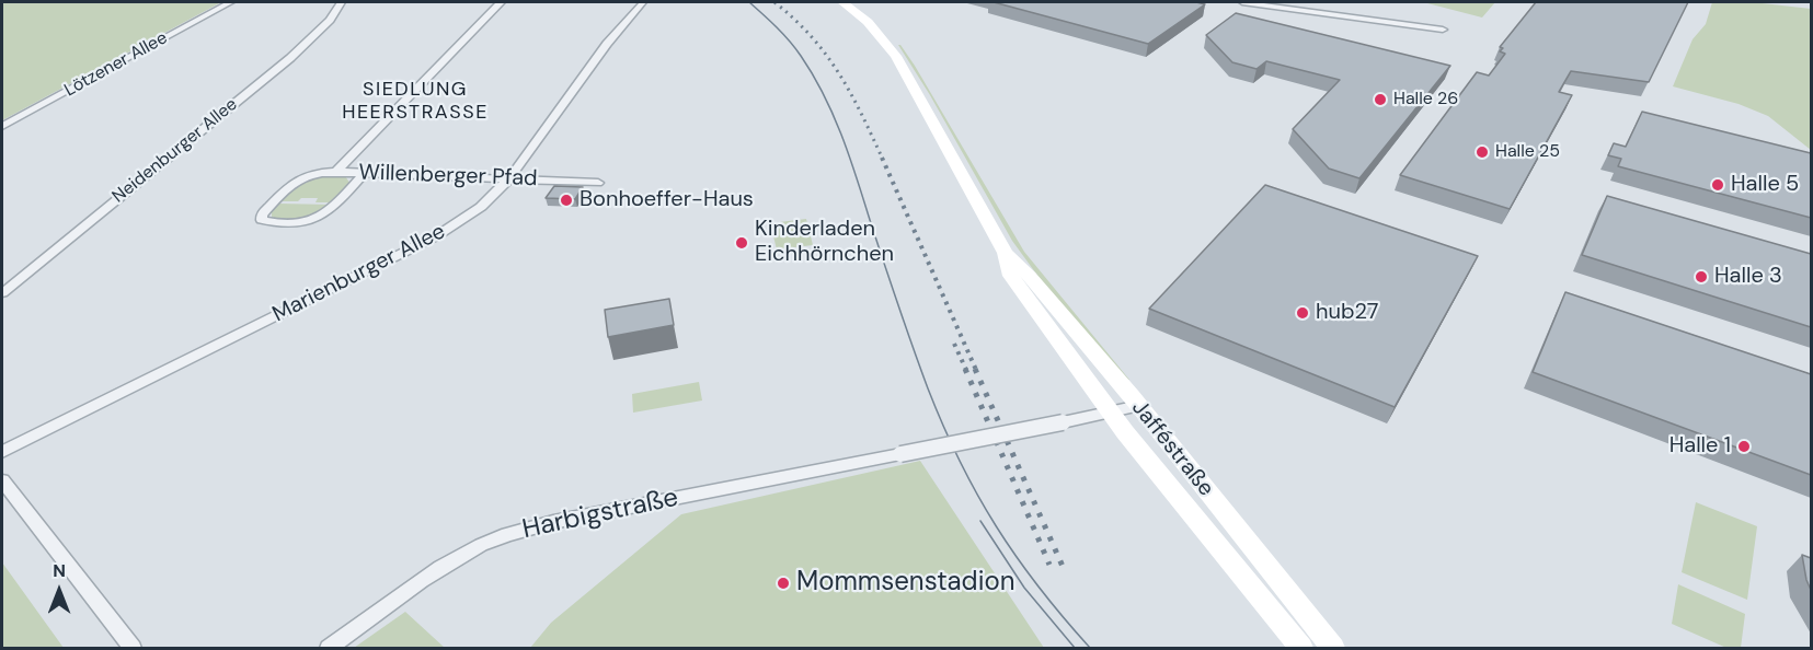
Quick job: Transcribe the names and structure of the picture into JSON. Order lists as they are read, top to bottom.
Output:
{
  "streets": {
    "main road": ["Jafféstraße"],
    "street": [
      "Lötzener Allee",
      "Neidenburger Allee",
      "Willenberger Pfad",
      "Marienburger Allee",
      "Harbigstraße"
    ]
  },
  "crossings": [
    ["Willenberger Pfad", "Marienburger Allee"],
    ["Jafféstraße", "Harbigstraße"]
  ],
  "districts": ["SIEDLUNG HEERSTRASSE"],
  "places": [
    "Halle 26",
    "Halle 25",
    "Halle 5",
    "Bonhoeffer-Haus",
    "Kinderladen Eichhörnchen",
    "Halle 3",
    "hub27",
    "Halle 1",
    "Mommsenstadion"
  ],
  "north": "top"
}
